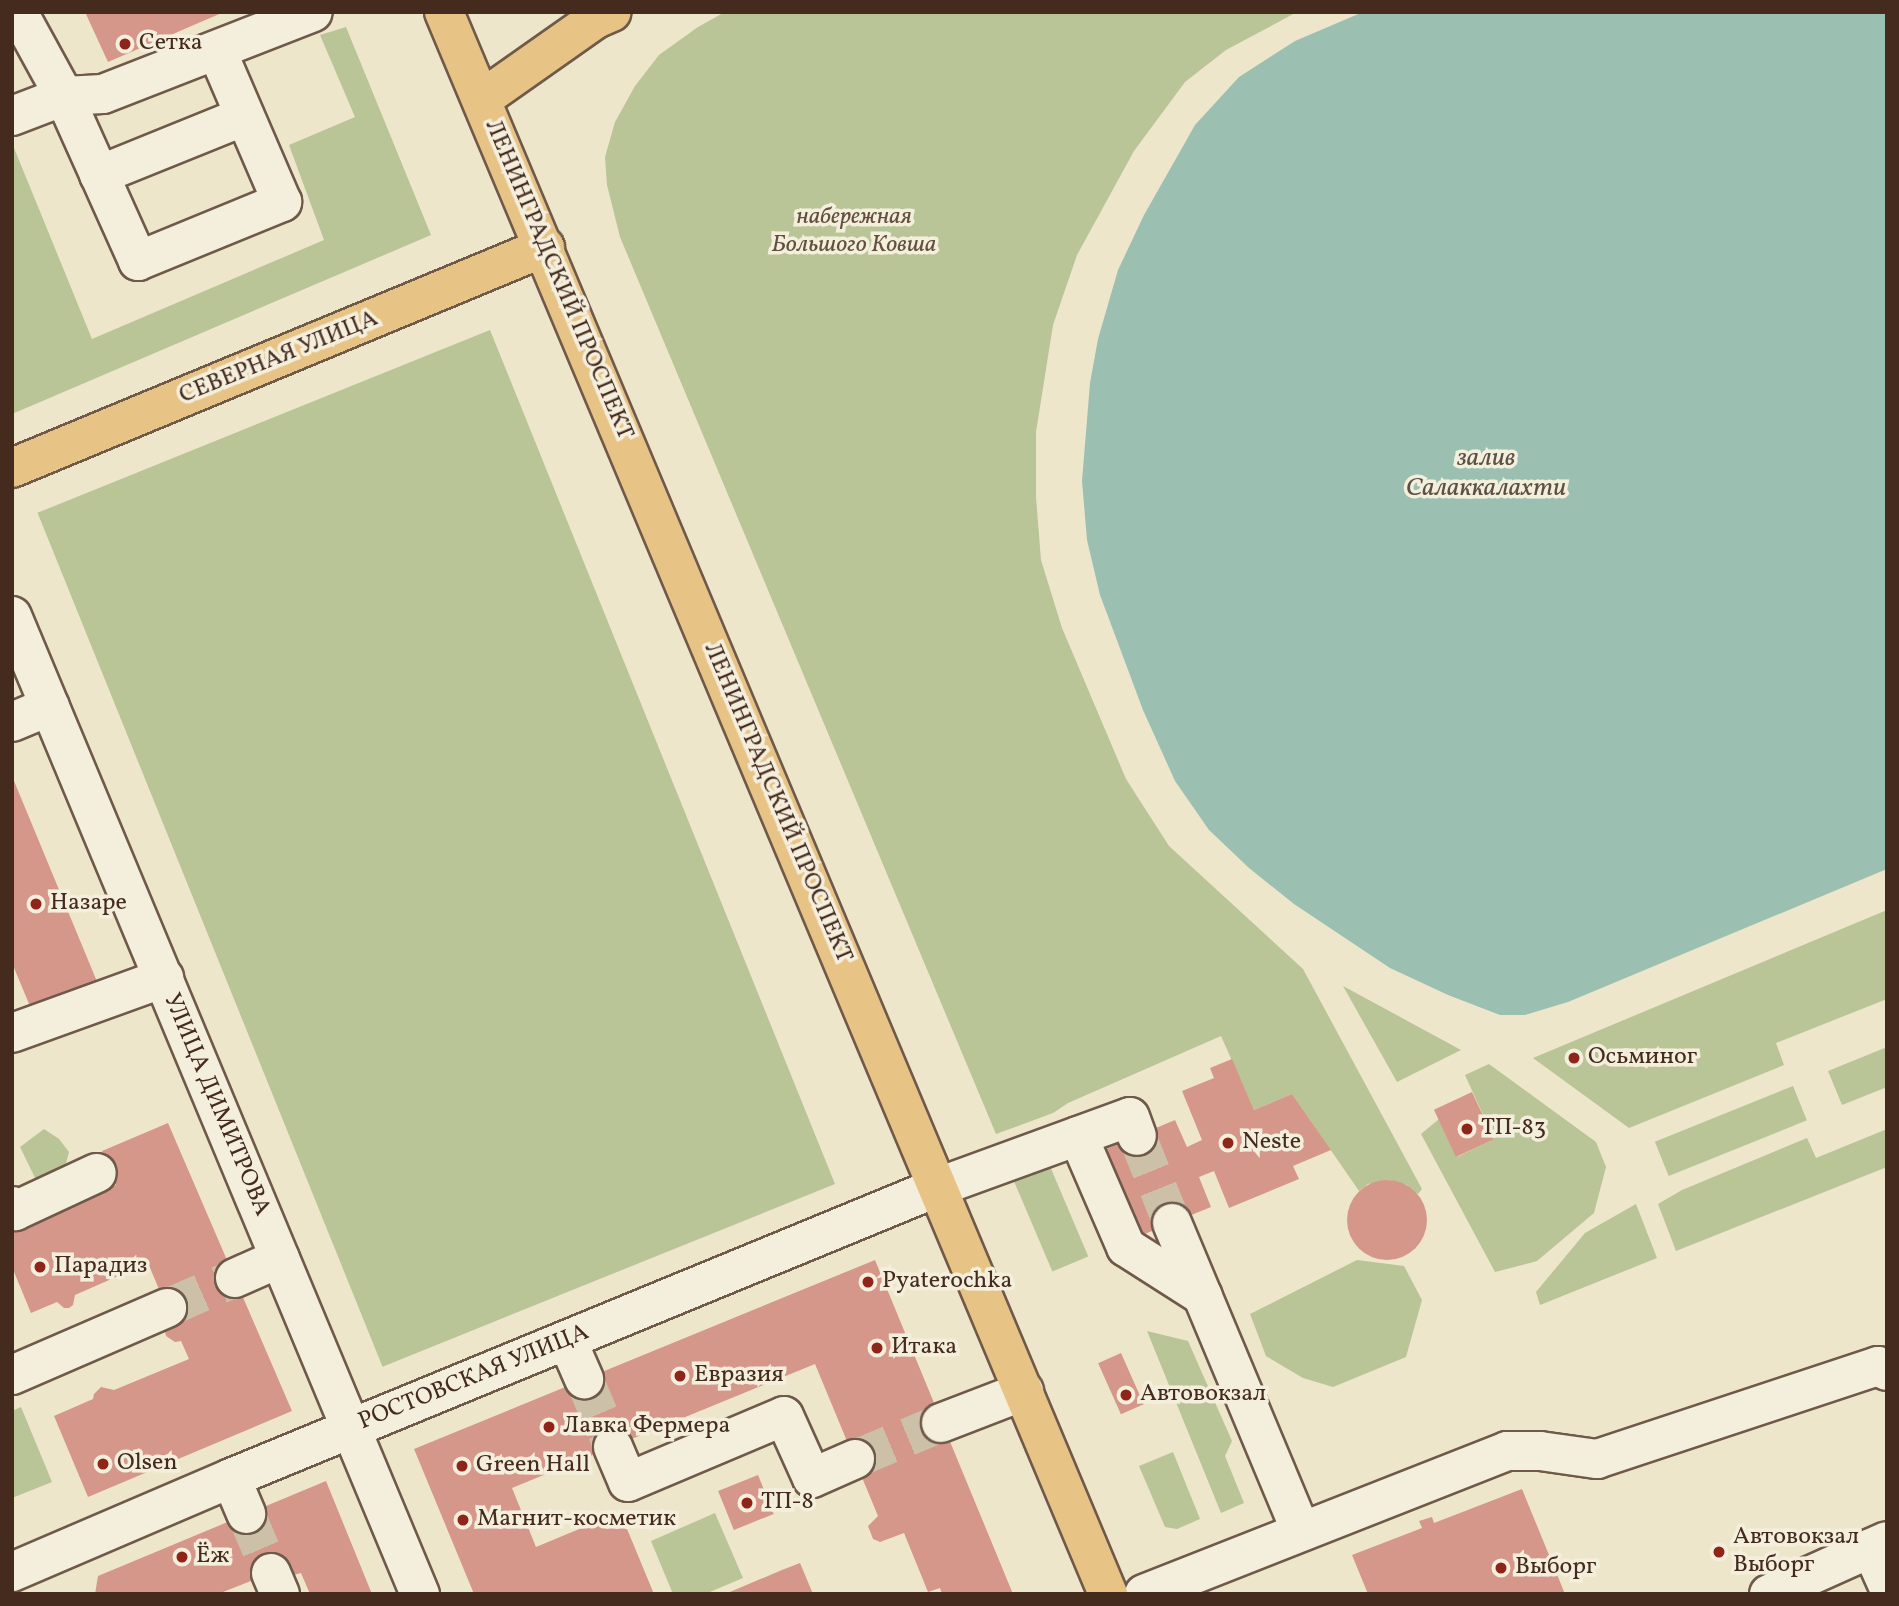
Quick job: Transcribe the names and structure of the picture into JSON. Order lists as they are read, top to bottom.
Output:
{
  "streets": {
    "main road": ["ЛЕНИНГРАДСКИЙ ПРОСПЕКТ", "СЕВЕРНАЯ УЛИЦА"],
    "street": ["УЛИЦА ДИМИТРОВА", "РОСТОВСКАЯ УЛИЦА"]
  },
  "crossings": [
    ["ЛЕНИНГРАДСКИЙ ПРОСПЕКТ", "СЕВЕРНАЯ УЛИЦА"],
    ["ЛЕНИНГРАДСКИЙ ПРОСПЕКТ", "РОСТОВСКАЯ УЛИЦА"],
    ["УЛИЦА ДИМИТРОВА", "РОСТОВСКАЯ УЛИЦА"]
  ],
  "water": ["залив Салаккалахти"],
  "parks": ["набережная Большого Ковша"],
  "places": [
    "Сетка",
    "Назаре",
    "Осьминог",
    "ТП-83",
    "Neste",
    "Парадиз",
    "Pyaterochka",
    "Итака",
    "Евразия",
    "Автовокзал",
    "Лавка Фермера",
    "Olsen",
    "Green Hall",
    "ТП-8",
    "Магнит-косметик",
    "Автовокзал Выборг",
    "Ёж",
    "Выборг"
  ]
}
